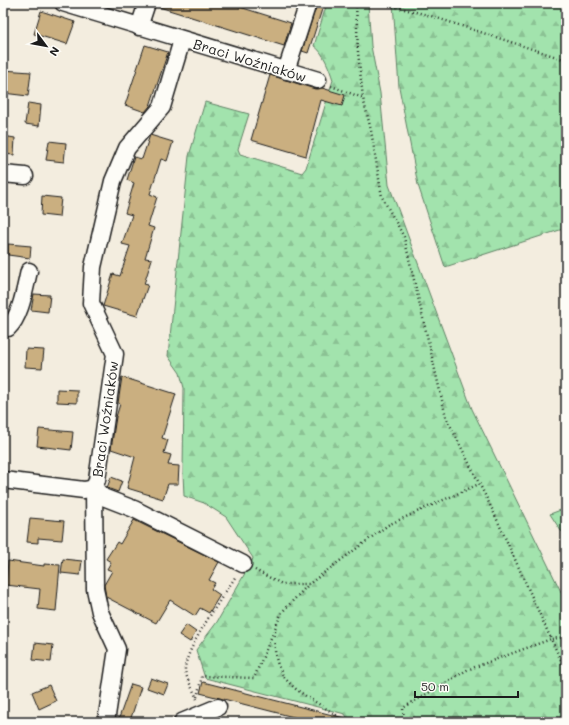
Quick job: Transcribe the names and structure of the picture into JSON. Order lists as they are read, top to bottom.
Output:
{
  "streets": {
    "street": ["Braci Woźniaków"]
  },
  "scale_bar": "50 m",
  "north": "bottom right"
}
